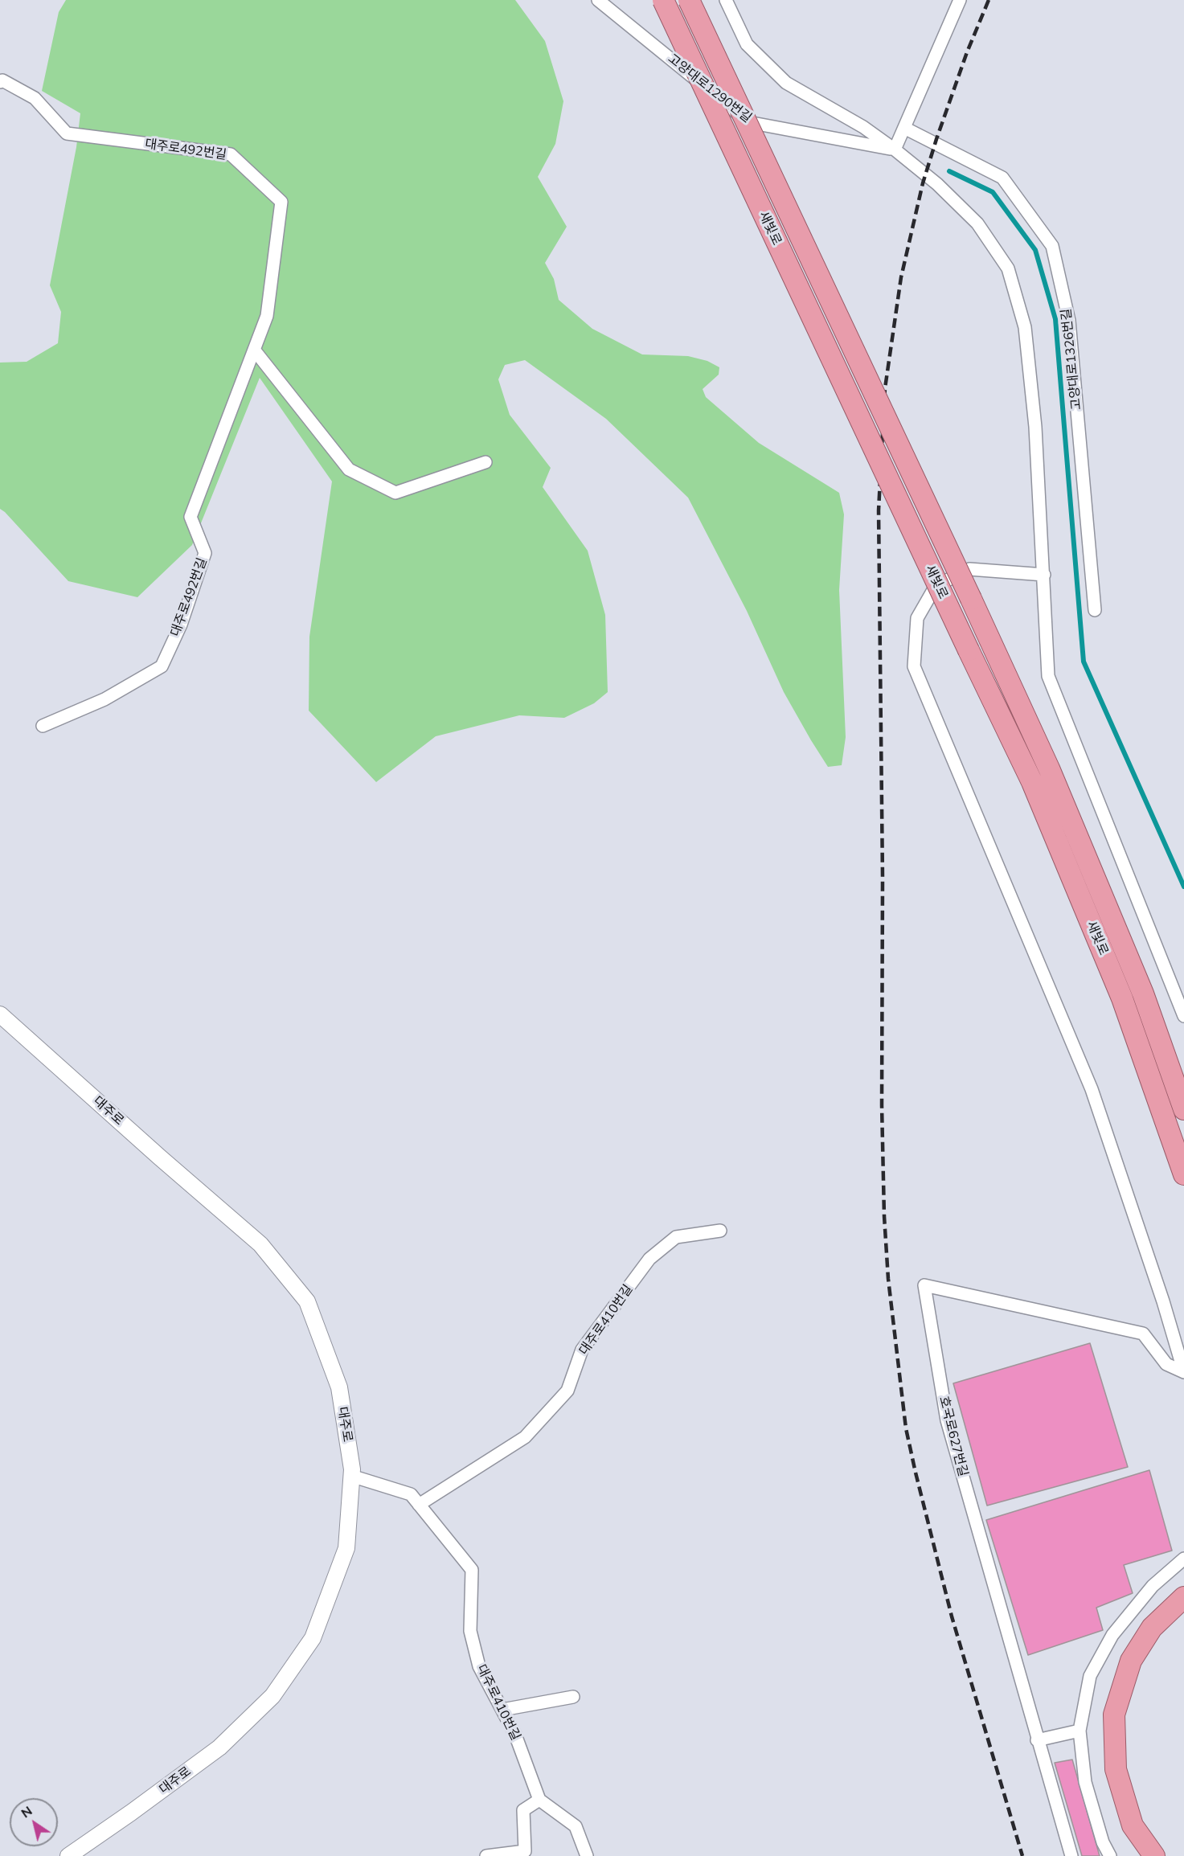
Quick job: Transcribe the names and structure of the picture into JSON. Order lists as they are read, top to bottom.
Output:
{
  "streets": {
    "highway": ["새빛로"],
    "street": [
      "고양대로1290번길",
      "대주로492번길",
      "고양대로1326번길",
      "대주로",
      "대주로410번길",
      "호국로627번길"
    ]
  },
  "crossings": [
    ["대주로", "대주로410번길"]
  ],
  "north": "top left"
}
